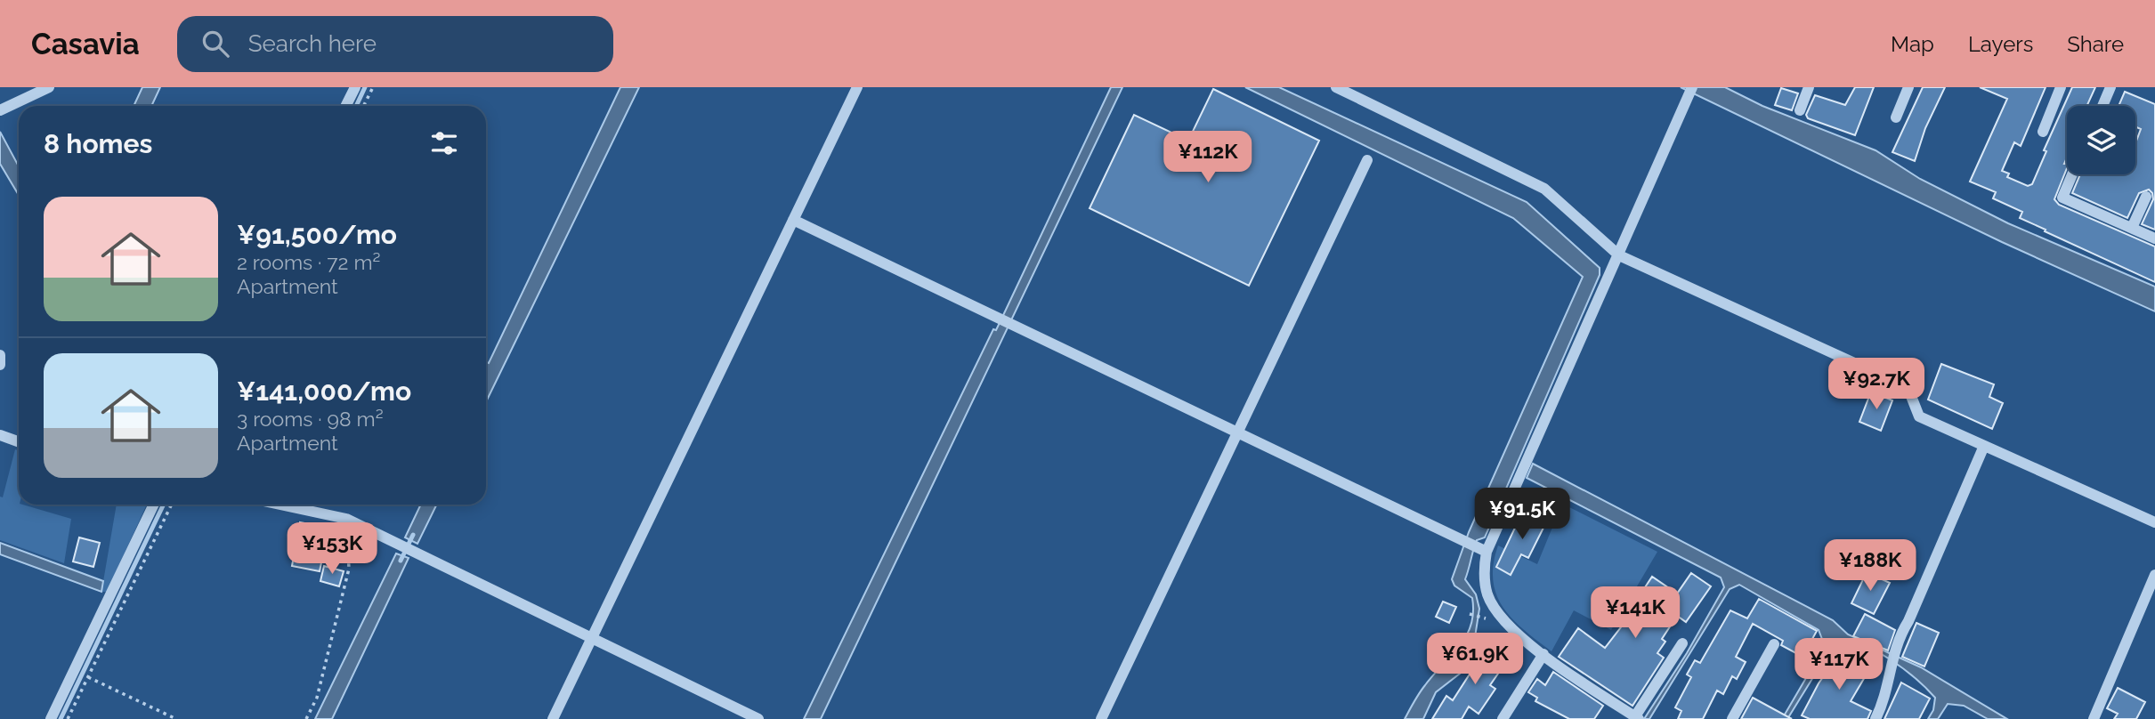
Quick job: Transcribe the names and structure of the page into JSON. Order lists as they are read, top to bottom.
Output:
{
  "page": {
    "header": "Casavia",
    "search": "Search here",
    "nav": ["Map", "Layers", "Share"],
    "heading": "8 homes",
    "price": [
      "¥112K",
      "¥92.7K",
      "¥91.5K",
      "¥153K",
      "¥188K",
      "¥141K",
      "¥61.9K",
      "¥117K"
    ],
    "list": [
      {
        "name": "¥91,500/mo",
        "note": "2 rooms · 72 m² · Apartment"
      },
      {
        "name": "¥141,000/mo",
        "note": "3 rooms · 98 m² · Apartment"
      }
    ]
  }
}
